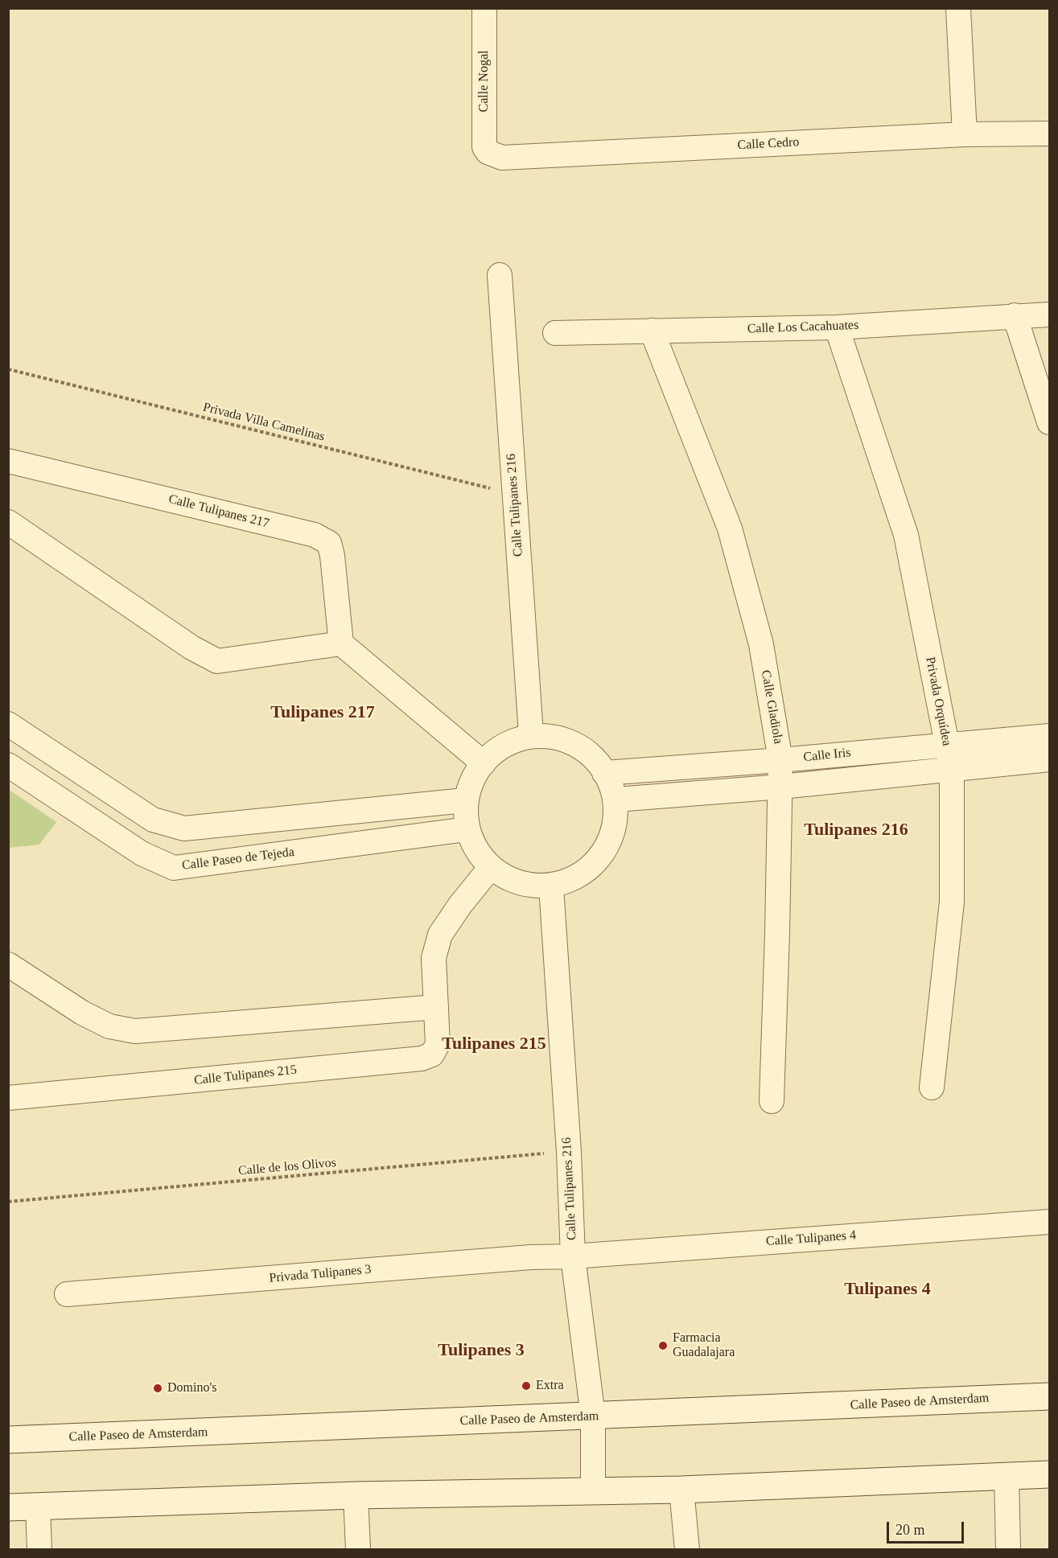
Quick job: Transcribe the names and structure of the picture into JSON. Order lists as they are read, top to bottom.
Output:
{
  "streets": {
    "main road": ["Calle Paseo de Amsterdam"],
    "street": [
      "Calle Nogal",
      "Calle Cedro",
      "Calle Los Cacahuates",
      "Calle Tulipanes 216",
      "Calle Tulipanes 217",
      "Privada Orquídea",
      "Calle Gladiola",
      "Calle Iris",
      "Calle Paseo de Tejeda",
      "Calle Tulipanes 215",
      "Calle Tulipanes 4",
      "Privada Tulipanes 3"
    ],
    "path": ["Privada Villa Camelinas", "Calle de los Olivos"]
  },
  "crossings": [
    ["Calle Nogal", "Calle Cedro"],
    ["Calle Los Cacahuates", "Privada Orquídea"],
    ["Calle Los Cacahuates", "Calle Gladiola"],
    ["Privada Villa Camelinas", "Calle Tulipanes 216"],
    ["Calle Tulipanes 216", "Calle Iris"],
    ["Calle Tulipanes 216", "Calle Paseo de Tejeda"],
    ["Calle Tulipanes 216", "Calle Tulipanes 215"],
    ["Calle Tulipanes 216", "Calle de los Olivos"],
    ["Calle Tulipanes 216", "Calle Tulipanes 4"],
    ["Calle Tulipanes 216", "Privada Tulipanes 3"],
    ["Calle Tulipanes 216", "Calle Paseo de Amsterdam"],
    ["Privada Orquídea", "Calle Iris"],
    ["Calle Gladiola", "Calle Iris"],
    ["Calle Iris", "Calle Paseo de Tejeda"],
    ["Calle Iris", "Calle Tulipanes 215"],
    ["Calle Paseo de Tejeda", "Calle Tulipanes 215"],
    ["Calle Tulipanes 4", "Privada Tulipanes 3"]
  ],
  "districts": [
    "Tulipanes 217",
    "Tulipanes 216",
    "Tulipanes 215",
    "Tulipanes 4",
    "Tulipanes 3"
  ],
  "places": ["Farmacia Guadalajara", "Extra", "Domino's"],
  "scale_bar": "20 m"
}
